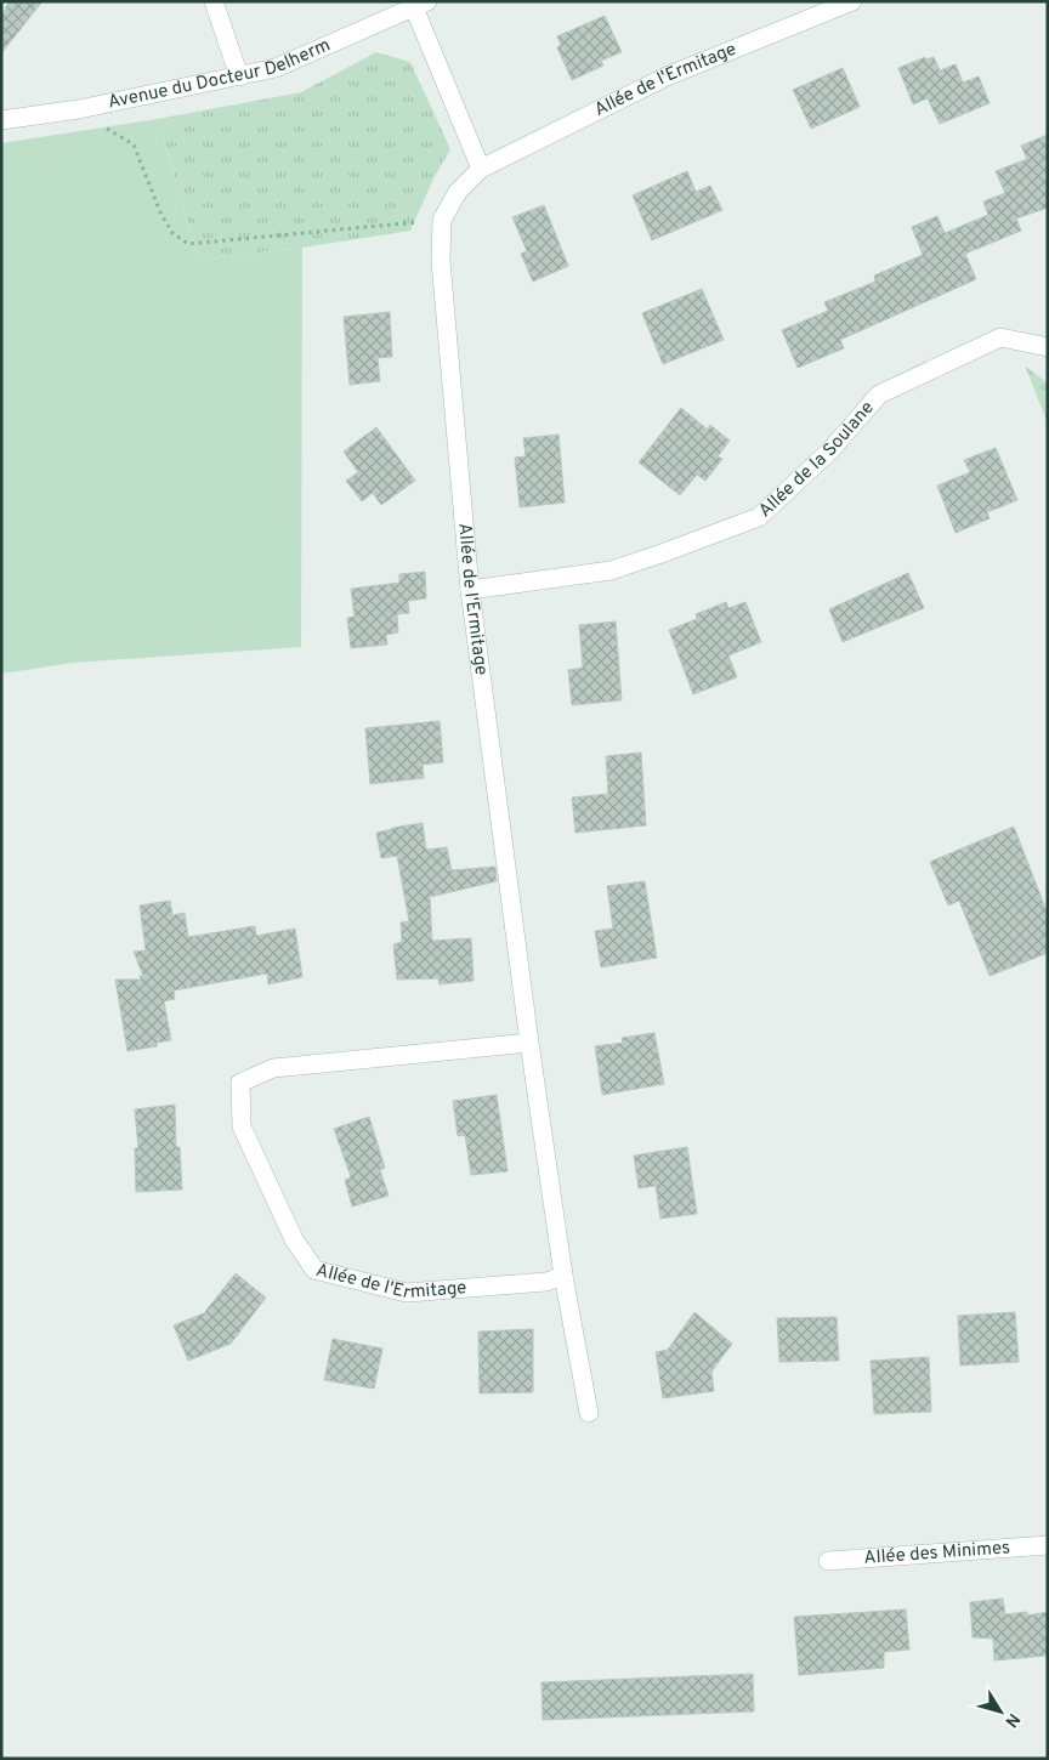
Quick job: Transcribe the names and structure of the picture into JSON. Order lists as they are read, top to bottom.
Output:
{
  "streets": {
    "street": [
      "Avenue du Docteur Delherm",
      "Allée de l'Ermitage",
      "Allée de la Soulane",
      "Allée des Minimes"
    ]
  },
  "crossings": [
    ["Allée de l'Ermitage", "Allée de la Soulane"]
  ],
  "north": "bottom right"
}
